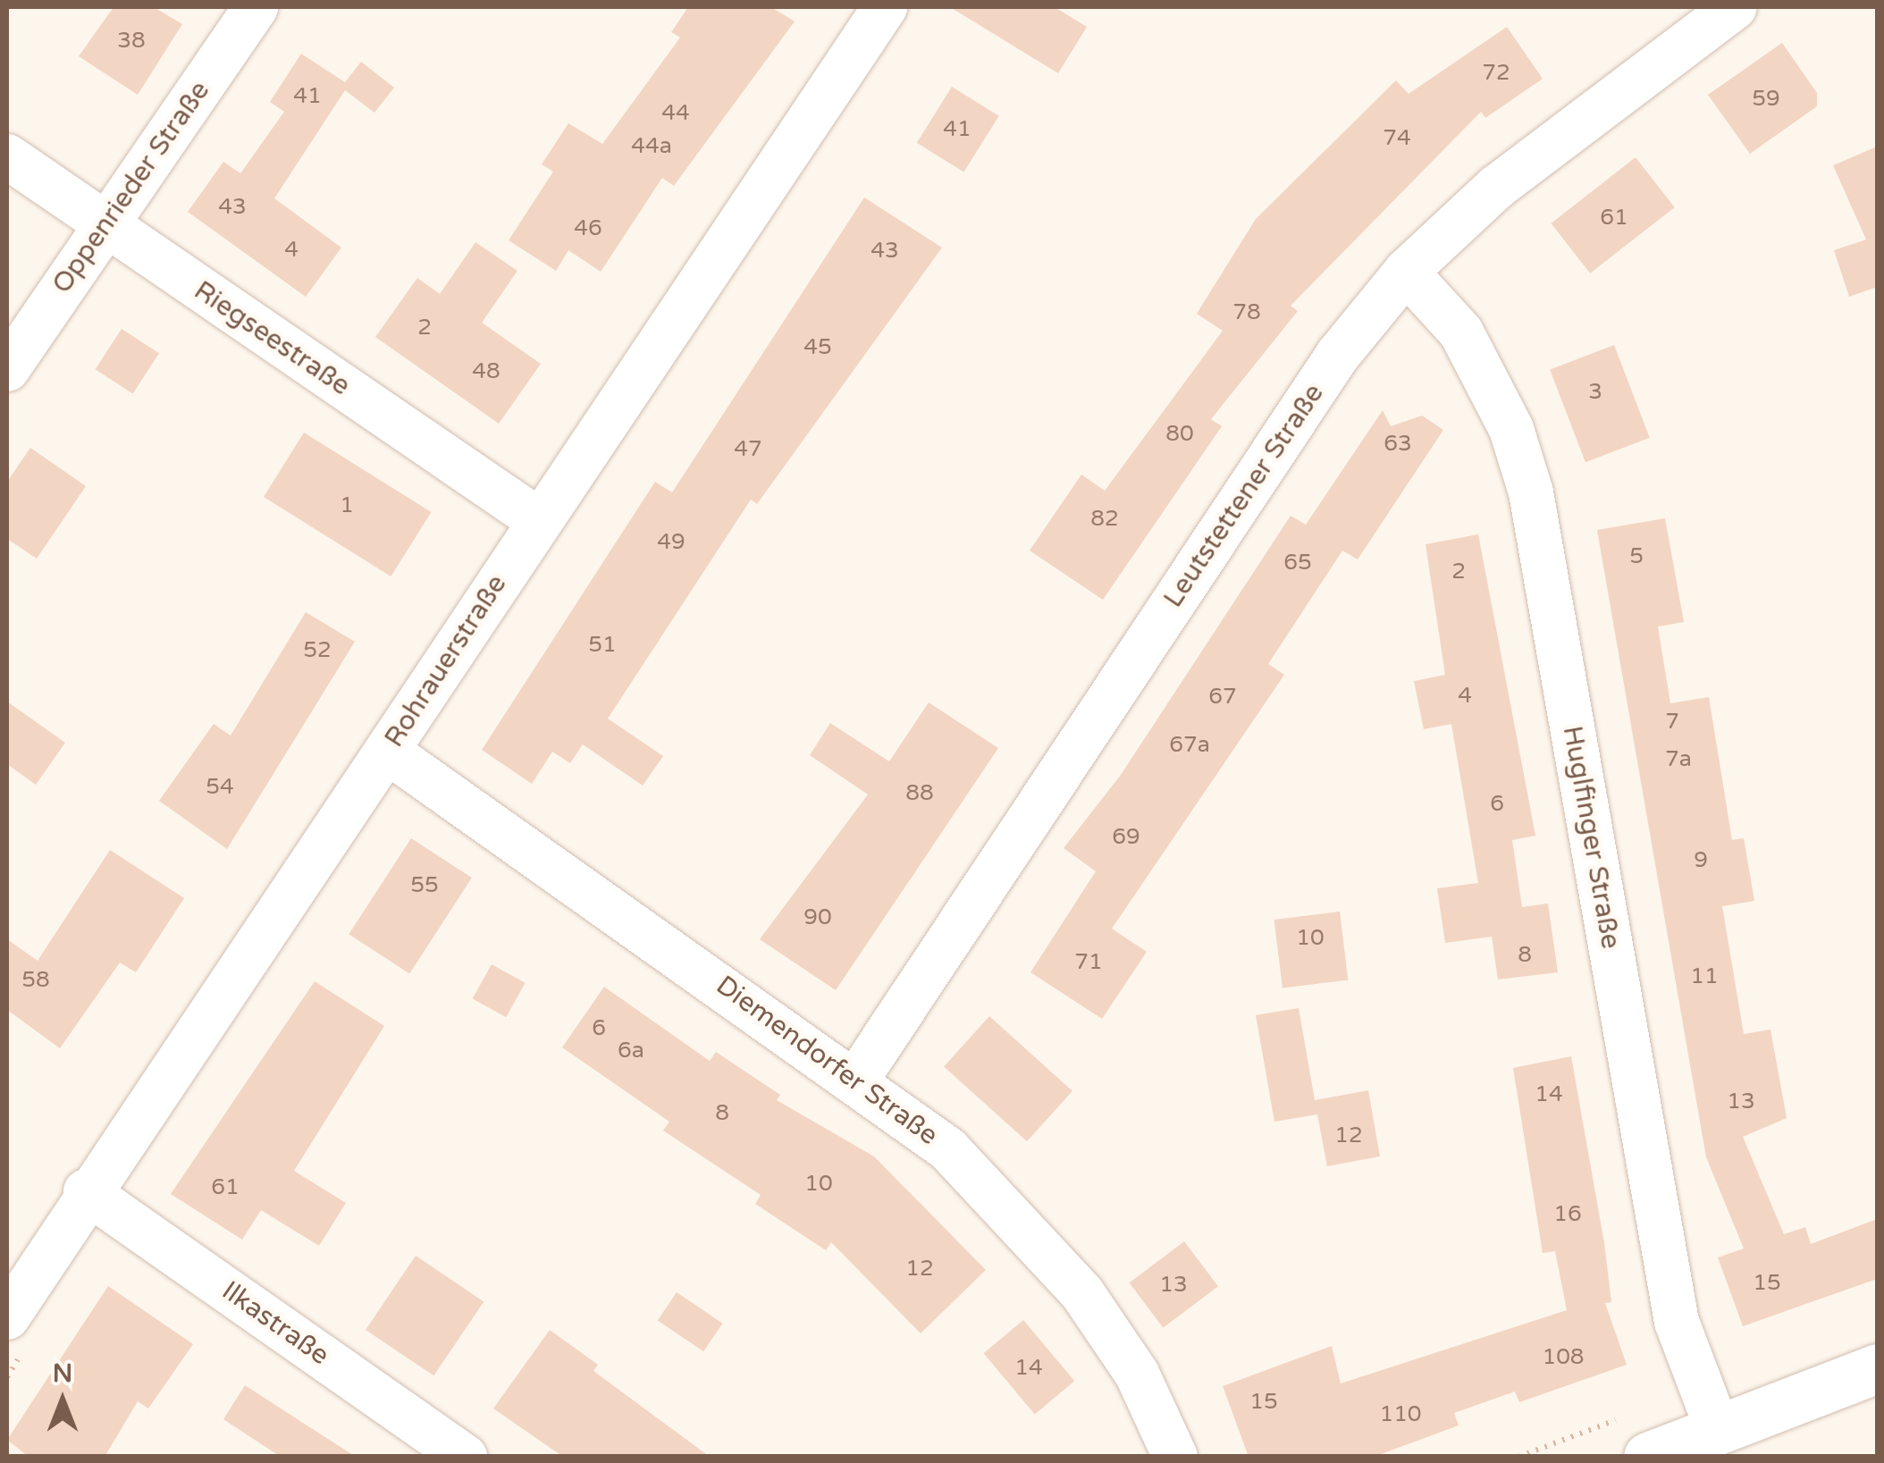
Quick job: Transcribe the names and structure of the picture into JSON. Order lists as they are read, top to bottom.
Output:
{
  "streets": {
    "street": [
      "Oppenrieder Straße",
      "Riegseestraße",
      "Leutstettener Straße",
      "Rohrauerstraße",
      "Huglfinger Straße",
      "Diemendorfer Straße",
      "Ilkastraße"
    ]
  },
  "crossings": [
    ["Oppenrieder Straße", "Riegseestraße"],
    ["Riegseestraße", "Rohrauerstraße"],
    ["Leutstettener Straße", "Huglfinger Straße"],
    ["Leutstettener Straße", "Diemendorfer Straße"],
    ["Rohrauerstraße", "Diemendorfer Straße"],
    ["Rohrauerstraße", "Ilkastraße"]
  ],
  "house_numbers": [
    "38",
    "72",
    "41",
    "59",
    "44",
    "41",
    "74",
    "44a",
    "43",
    "61",
    "46",
    "4",
    "43",
    "78",
    "2",
    "45",
    "48",
    "3",
    "80",
    "63",
    "47",
    "1",
    "82",
    "49",
    "5",
    "65",
    "2",
    "51",
    "52",
    "4",
    "67",
    "7",
    "67a",
    "7a",
    "54",
    "88",
    "6",
    "69",
    "9",
    "55",
    "90",
    "10",
    "8",
    "71",
    "11",
    "58",
    "6",
    "6a",
    "14",
    "13",
    "8",
    "12",
    "10",
    "61",
    "16",
    "12",
    "15",
    "13",
    "108",
    "14",
    "15",
    "110"
  ],
  "north": "top"
}
